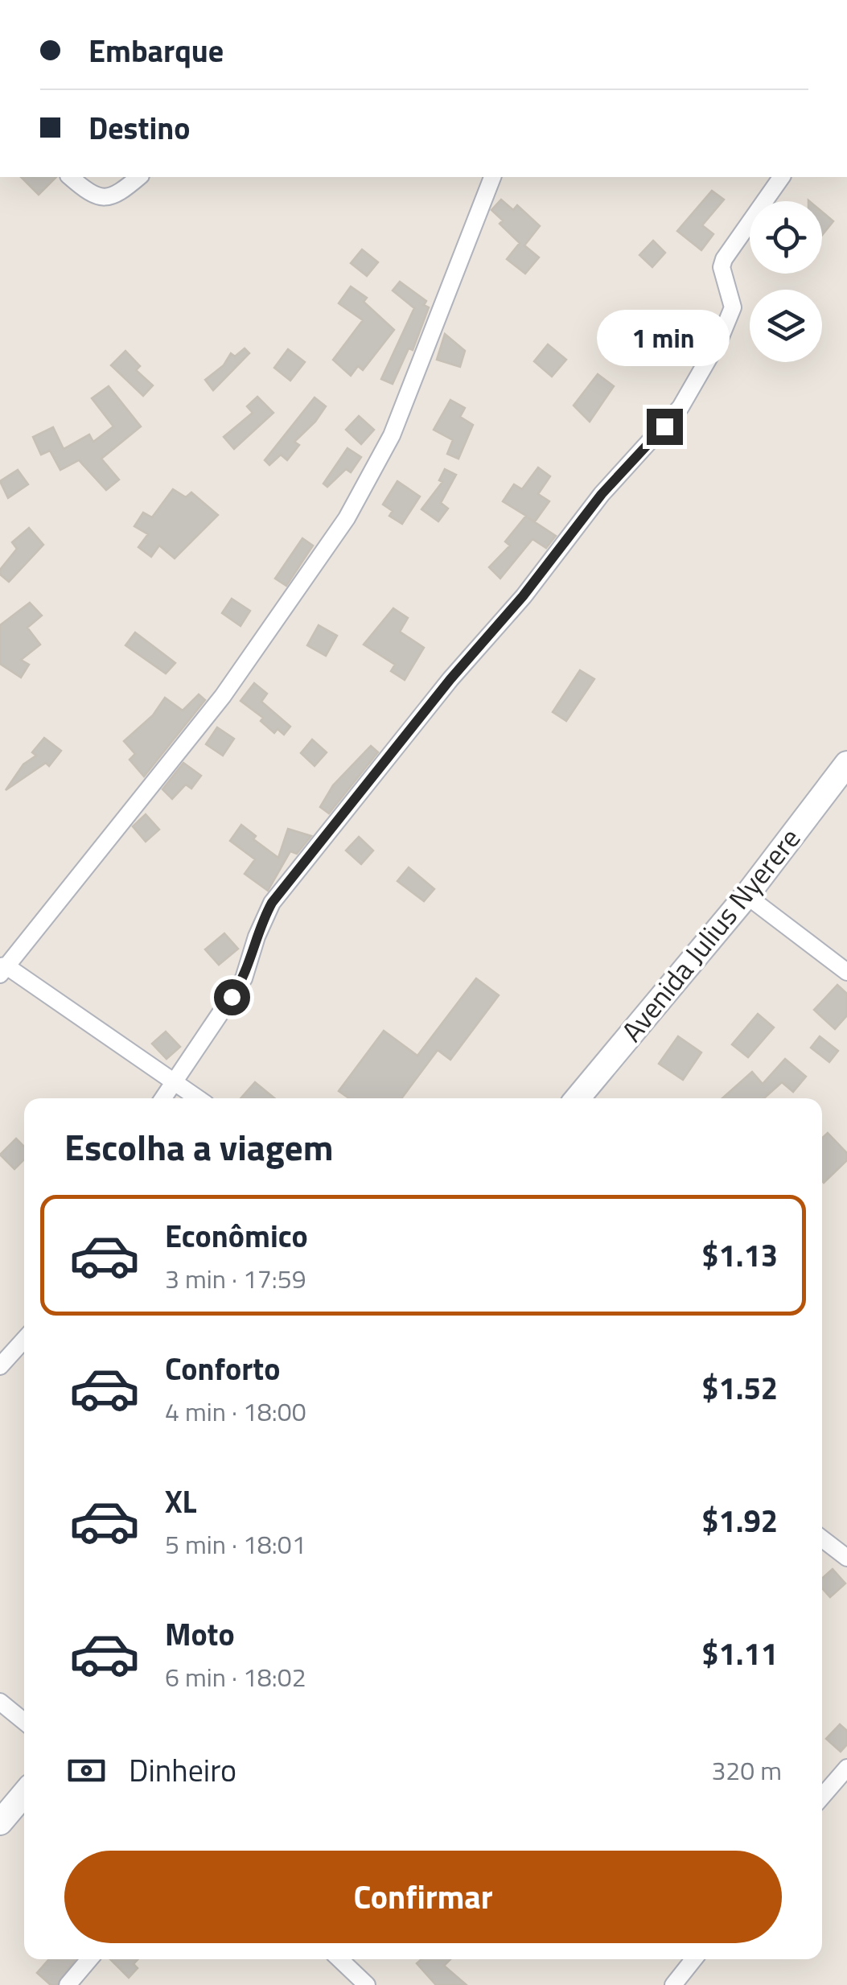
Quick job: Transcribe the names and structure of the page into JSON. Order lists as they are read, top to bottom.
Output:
{
  "streets": {
    "street": ["Avenida Julius Nyerere"]
  },
  "page": {
    "banner": ["Embarque", "Destino"],
    "bubble": "1 min",
    "heading": "Escolha a viagem",
    "list": [
      {
        "name": "Econômico",
        "note": "3 min · 17:59",
        "value": "$1.13"
      },
      {
        "name": "Conforto",
        "note": "4 min · 18:00",
        "value": "$1.52"
      },
      {
        "name": "XL",
        "note": "5 min · 18:01",
        "value": "$1.92"
      },
      {
        "name": "Moto",
        "note": "6 min · 18:02",
        "value": "$1.11"
      }
    ],
    "pay": ["Dinheiro", "320 m"],
    "buttons": "Confirmar"
  }
}
